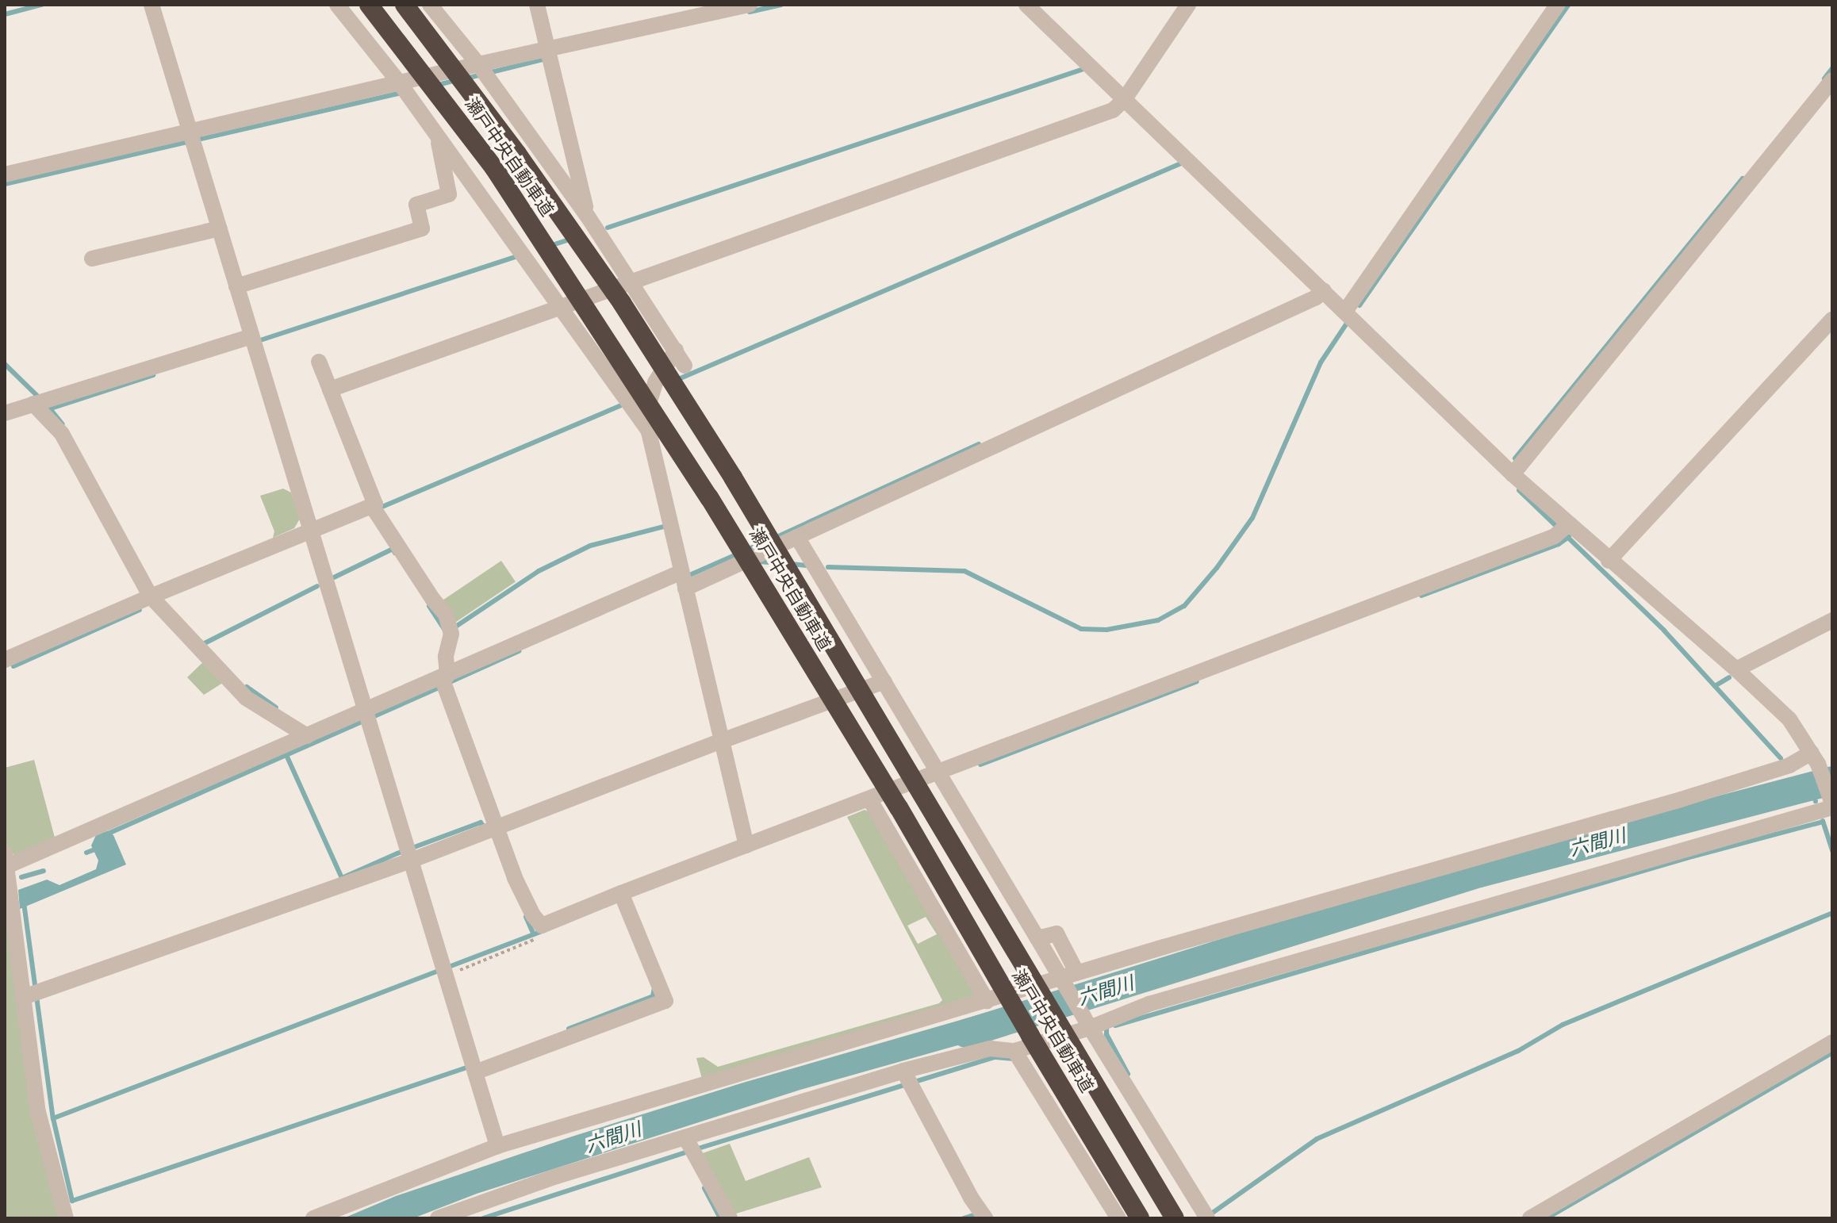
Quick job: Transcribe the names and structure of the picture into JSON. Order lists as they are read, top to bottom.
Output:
{
  "streets": {
    "highway": ["瀬戸中央自動車道"]
  },
  "water": ["六間川"]
}
